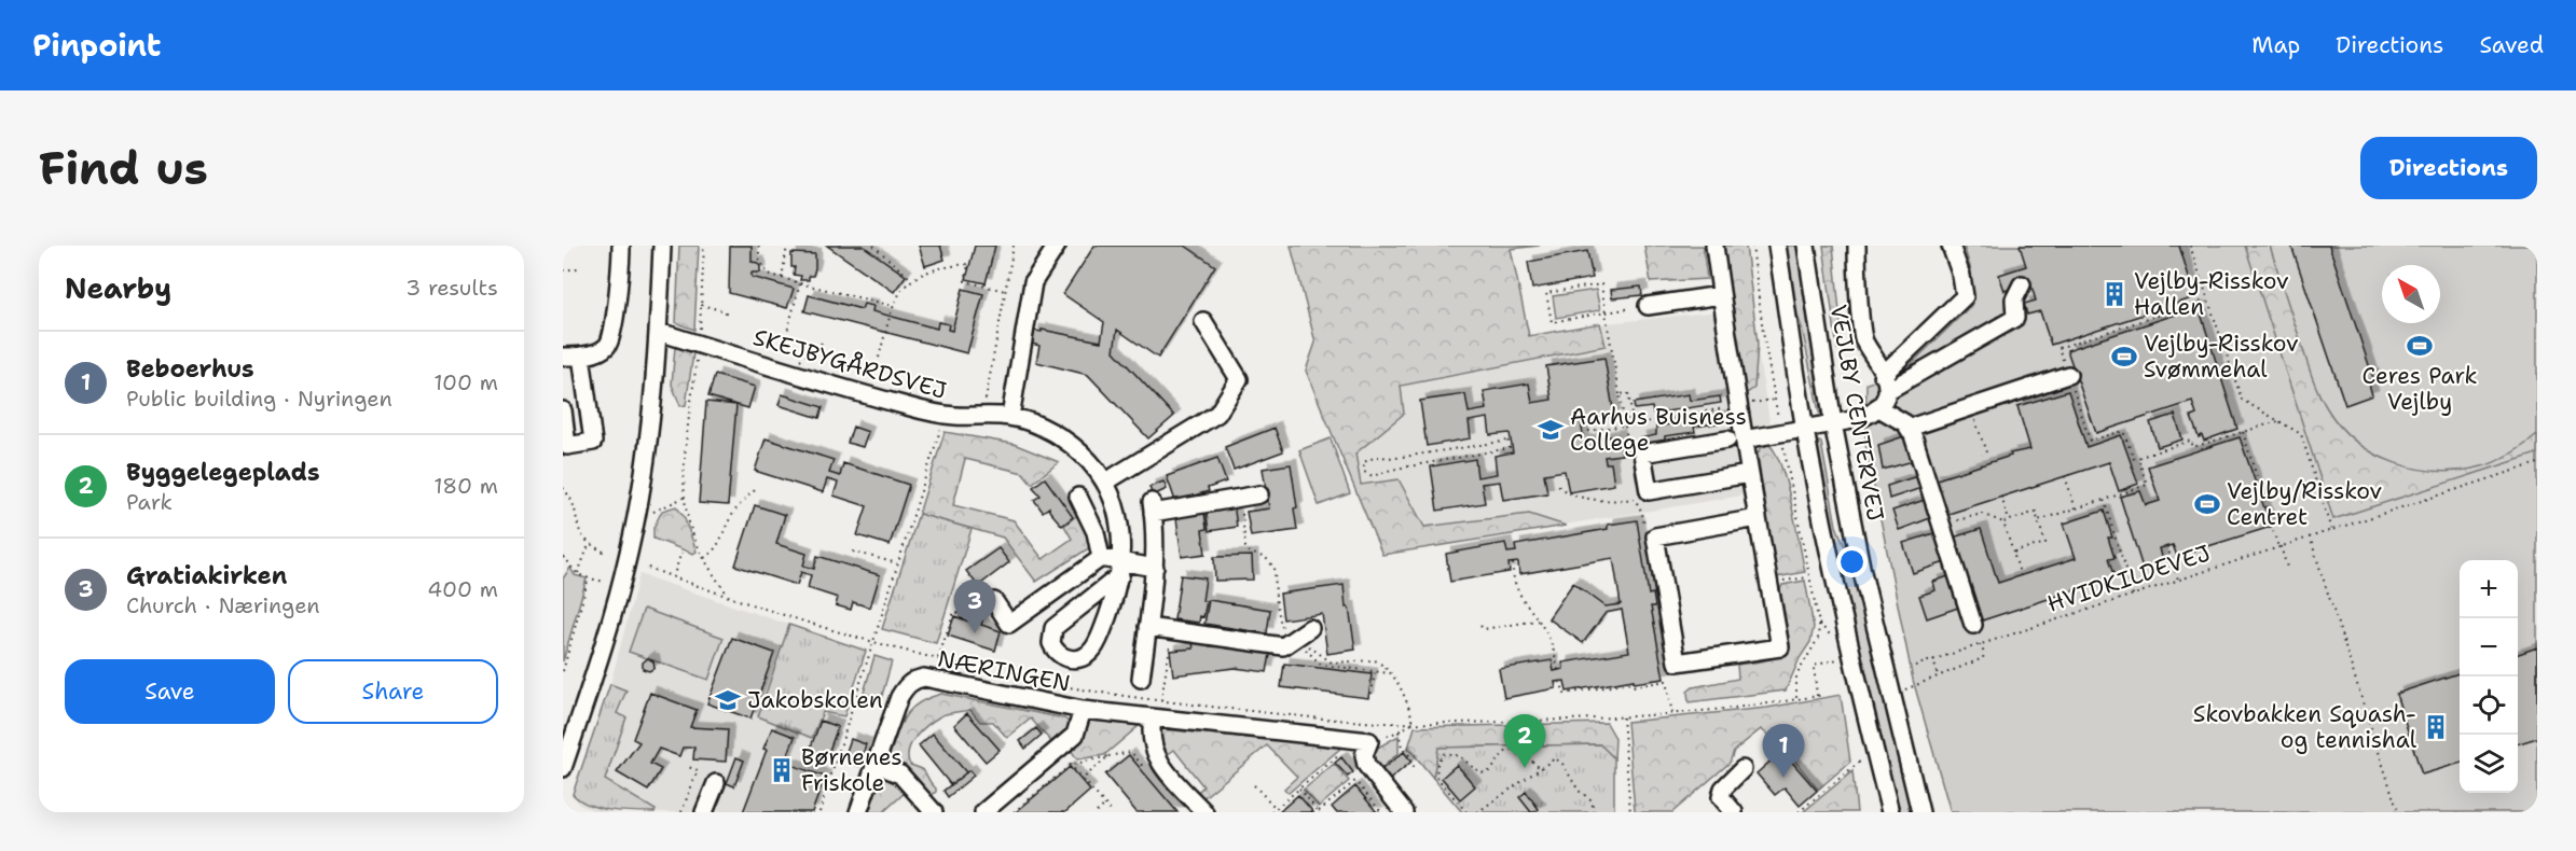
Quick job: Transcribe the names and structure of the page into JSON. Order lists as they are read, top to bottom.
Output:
{
  "streets": {
    "street": ["SKEJBYGÅRDSVEJ", "VEJLBY CENTERVEJ", "NÆRINGEN"],
    "path": ["HVIDKILDEVEJ"]
  },
  "places": {
    "building": ["Vejlby-Risskov Hallen", "Skovbakken Squash- og tennishal", "Børnenes Friskole"],
    "sports": ["Ceres Park Vejlby", "Vejlby-Risskov Svømmehal", "Vejlby/Risskov Centret"],
    "school or university": ["Aarhus Buisness College", "Jakobskolen"]
  },
  "north": "top left",
  "page": {
    "header": "Pinpoint",
    "nav": ["Map", "Directions", "Saved"],
    "buttons": [
      "Directions",
      ["Save", "Share"]
    ],
    "title": "Find us",
    "heading": ["Nearby", "3 results"],
    "list": [
      {
        "mark": "1",
        "name": "Beboerhus",
        "note": "Public building · Nyringen",
        "value": "100 m"
      },
      {
        "mark": "2",
        "name": "Byggelegeplads",
        "note": "Park",
        "value": "180 m"
      },
      {
        "mark": "3",
        "name": "Gratiakirken",
        "note": "Church · Næringen",
        "value": "400 m"
      }
    ],
    "map_buttons": ["+", "−"],
    "pins": ["3", "2", "1"]
  }
}
